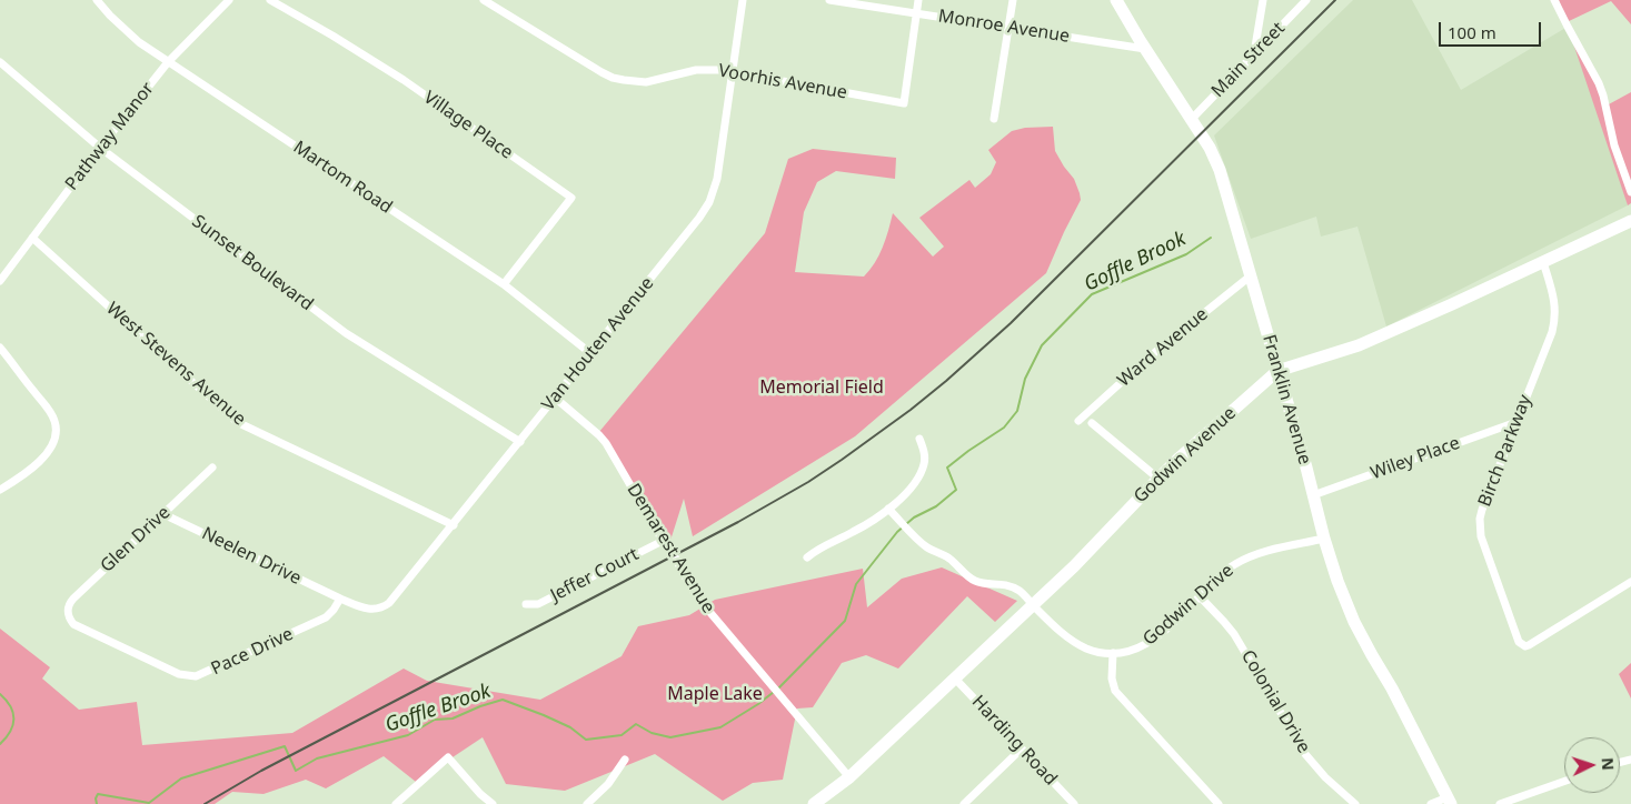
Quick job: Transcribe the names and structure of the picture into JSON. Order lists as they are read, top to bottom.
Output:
{
  "streets": {
    "main road": ["Franklin Avenue", "Godwin Avenue"],
    "street": [
      "Monroe Avenue",
      "Main Street",
      "Voorhis Avenue",
      "Village Place",
      "Pathway Manor",
      "Martom Road",
      "Sunset Boulevard",
      "Van Houten Avenue",
      "Ward Avenue",
      "West Stevens Avenue",
      "Birch Parkway",
      "Wiley Place",
      "Glen Drive",
      "Demarest Avenue",
      "Neelen Drive",
      "Jeffer Court",
      "Godwin Drive",
      "Pace Drive",
      "Colonial Drive",
      "Harding Road"
    ]
  },
  "crossings": [
    ["Monroe Avenue", "Voorhis Avenue"],
    ["Monroe Avenue", "Franklin Avenue"],
    ["Main Street", "Franklin Avenue"],
    ["Voorhis Avenue", "Van Houten Avenue"],
    ["Village Place", "Martom Road"],
    ["Pathway Manor", "Martom Road"],
    ["Pathway Manor", "Sunset Boulevard"],
    ["Pathway Manor", "West Stevens Avenue"],
    ["Martom Road", "Van Houten Avenue"],
    ["Sunset Boulevard", "Van Houten Avenue"],
    ["Van Houten Avenue", "West Stevens Avenue"],
    ["Van Houten Avenue", "Demarest Avenue"],
    ["Van Houten Avenue", "Neelen Drive"],
    ["Van Houten Avenue", "Pace Drive"],
    ["Ward Avenue", "Franklin Avenue"],
    ["Franklin Avenue", "Godwin Avenue"],
    ["Franklin Avenue", "Wiley Place"],
    ["Franklin Avenue", "Godwin Drive"],
    ["Birch Parkway", "Godwin Avenue"],
    ["Birch Parkway", "Wiley Place"],
    ["Godwin Avenue", "Demarest Avenue"],
    ["Godwin Avenue", "Godwin Drive"],
    ["Godwin Avenue", "Harding Road"],
    ["Glen Drive", "Neelen Drive"],
    ["Glen Drive", "Pace Drive"],
    ["Demarest Avenue", "Jeffer Court"],
    ["Neelen Drive", "Pace Drive"],
    ["Godwin Drive", "Colonial Drive"]
  ],
  "water": ["Goffle Brook"],
  "parks": ["Memorial Field", "Maple Lake"],
  "scale_bar": "100 m",
  "north": "right"
}
